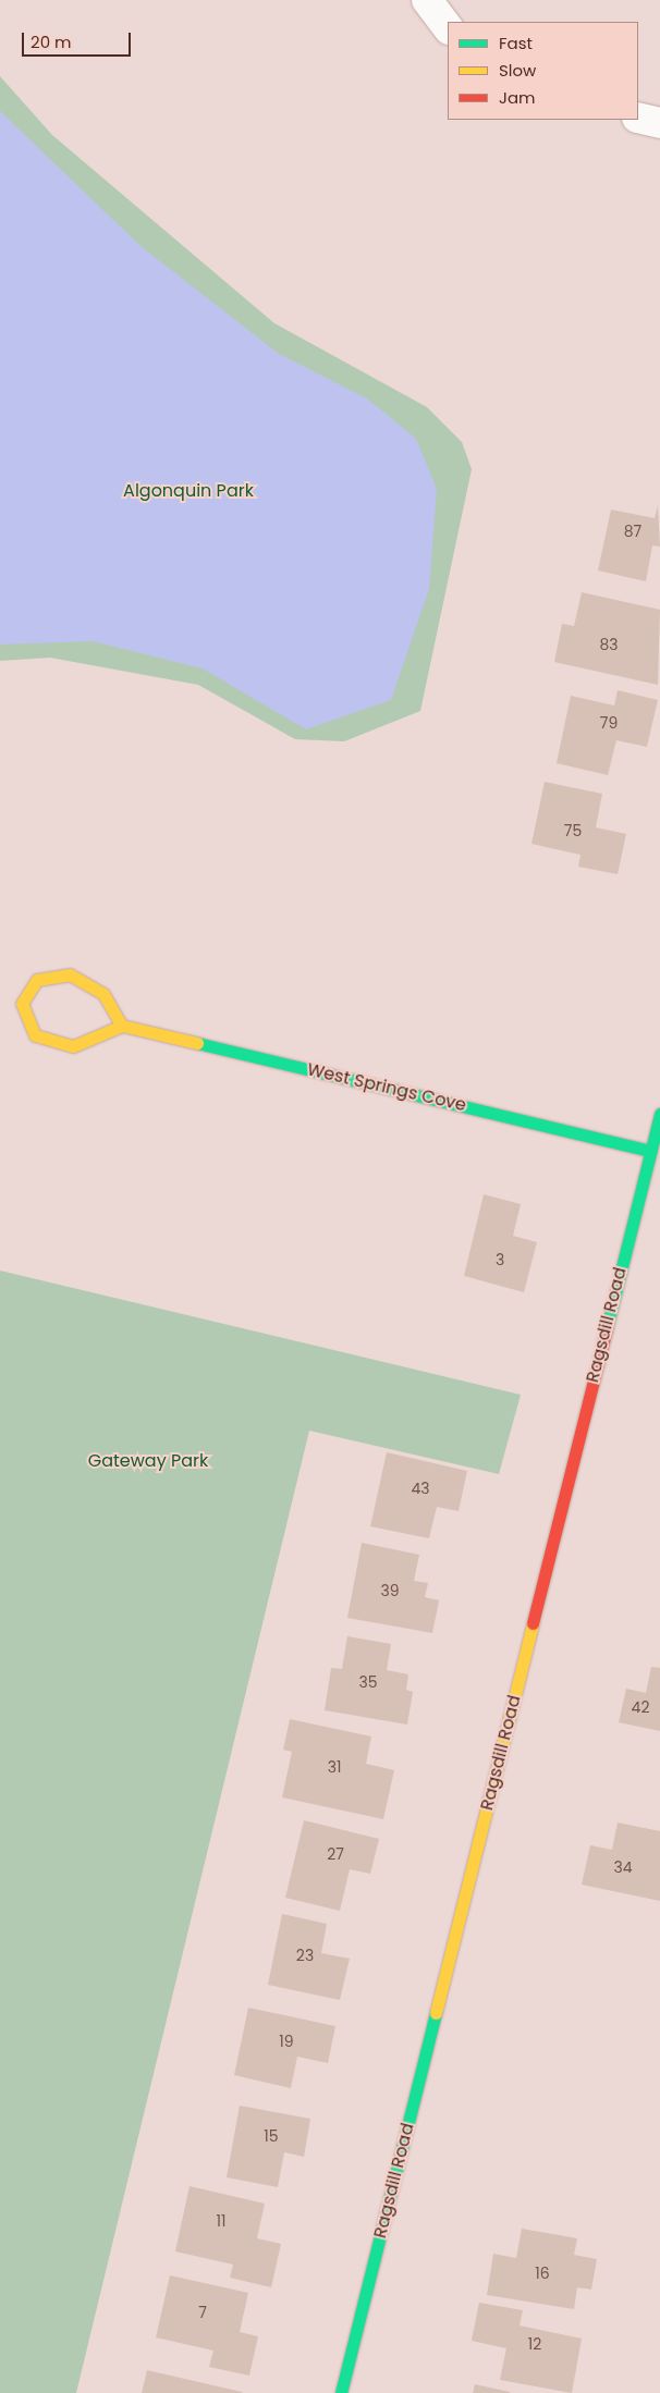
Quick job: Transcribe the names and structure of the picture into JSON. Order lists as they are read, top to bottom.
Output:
{
  "streets": {
    "street": ["West Springs Cove", "Ragsdill Road"]
  },
  "crossings": [
    ["West Springs Cove", "Ragsdill Road"]
  ],
  "parks": ["Algonquin Park", "Gateway Park"],
  "house_numbers": [
    "87",
    "83",
    "79",
    "75",
    "3",
    "43",
    "39",
    "35",
    "42",
    "31",
    "27",
    "34",
    "23",
    "19",
    "15",
    "11",
    "16",
    "7",
    "12"
  ],
  "legend": ["Fast", "Slow", "Jam"],
  "scale_bar": "20 m"
}
